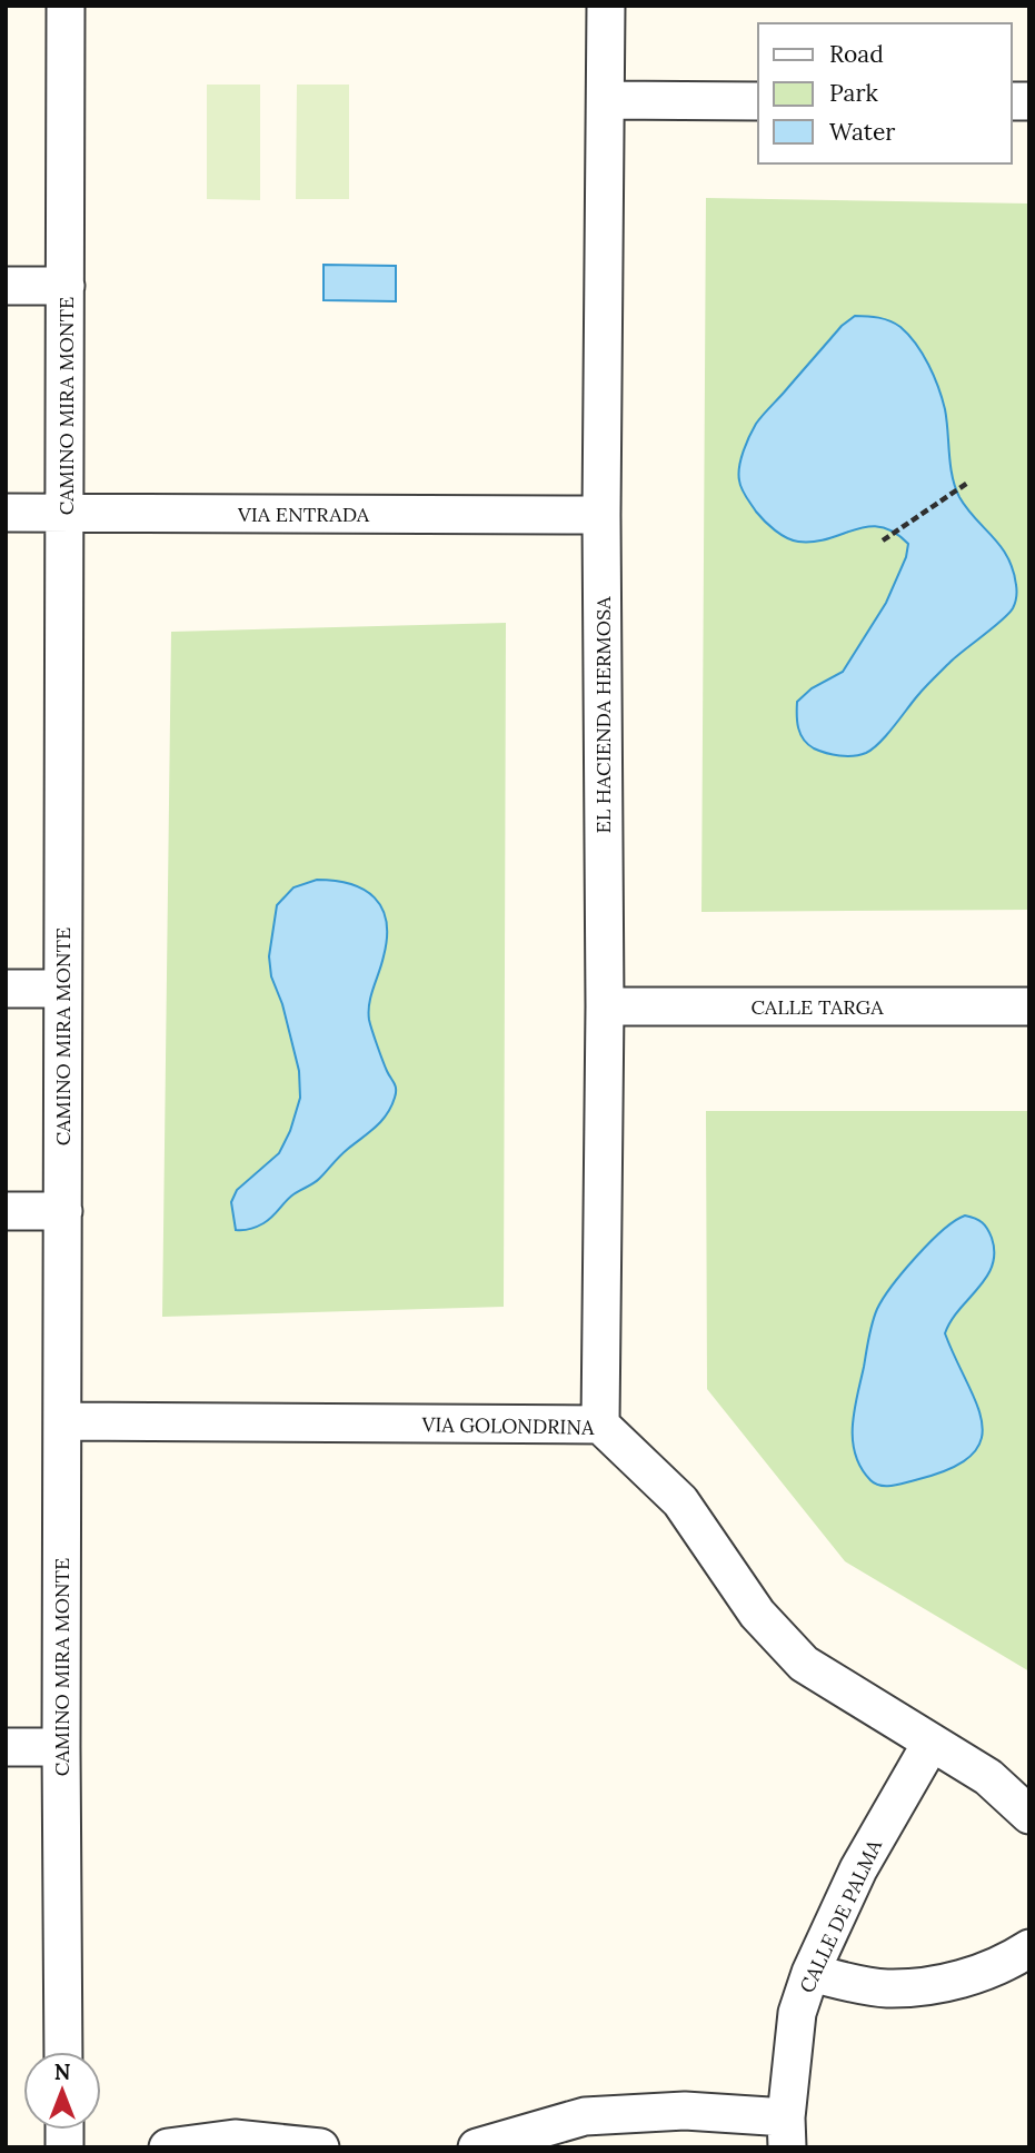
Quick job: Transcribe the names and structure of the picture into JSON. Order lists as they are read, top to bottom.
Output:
{
  "streets": {
    "street": [
      "CAMINO MIRA MONTE",
      "VIA ENTRADA",
      "EL HACIENDA HERMOSA",
      "CALLE TARGA",
      "VIA GOLONDRINA",
      "CALLE DE PALMA"
    ]
  },
  "crossings": [
    ["CAMINO MIRA MONTE", "VIA ENTRADA"],
    ["CAMINO MIRA MONTE", "VIA GOLONDRINA"],
    ["VIA ENTRADA", "EL HACIENDA HERMOSA"],
    ["EL HACIENDA HERMOSA", "CALLE TARGA"],
    ["EL HACIENDA HERMOSA", "VIA GOLONDRINA"],
    ["VIA GOLONDRINA", "CALLE DE PALMA"]
  ],
  "legend": ["Road", "Park", "Water"],
  "north": "top"
}
